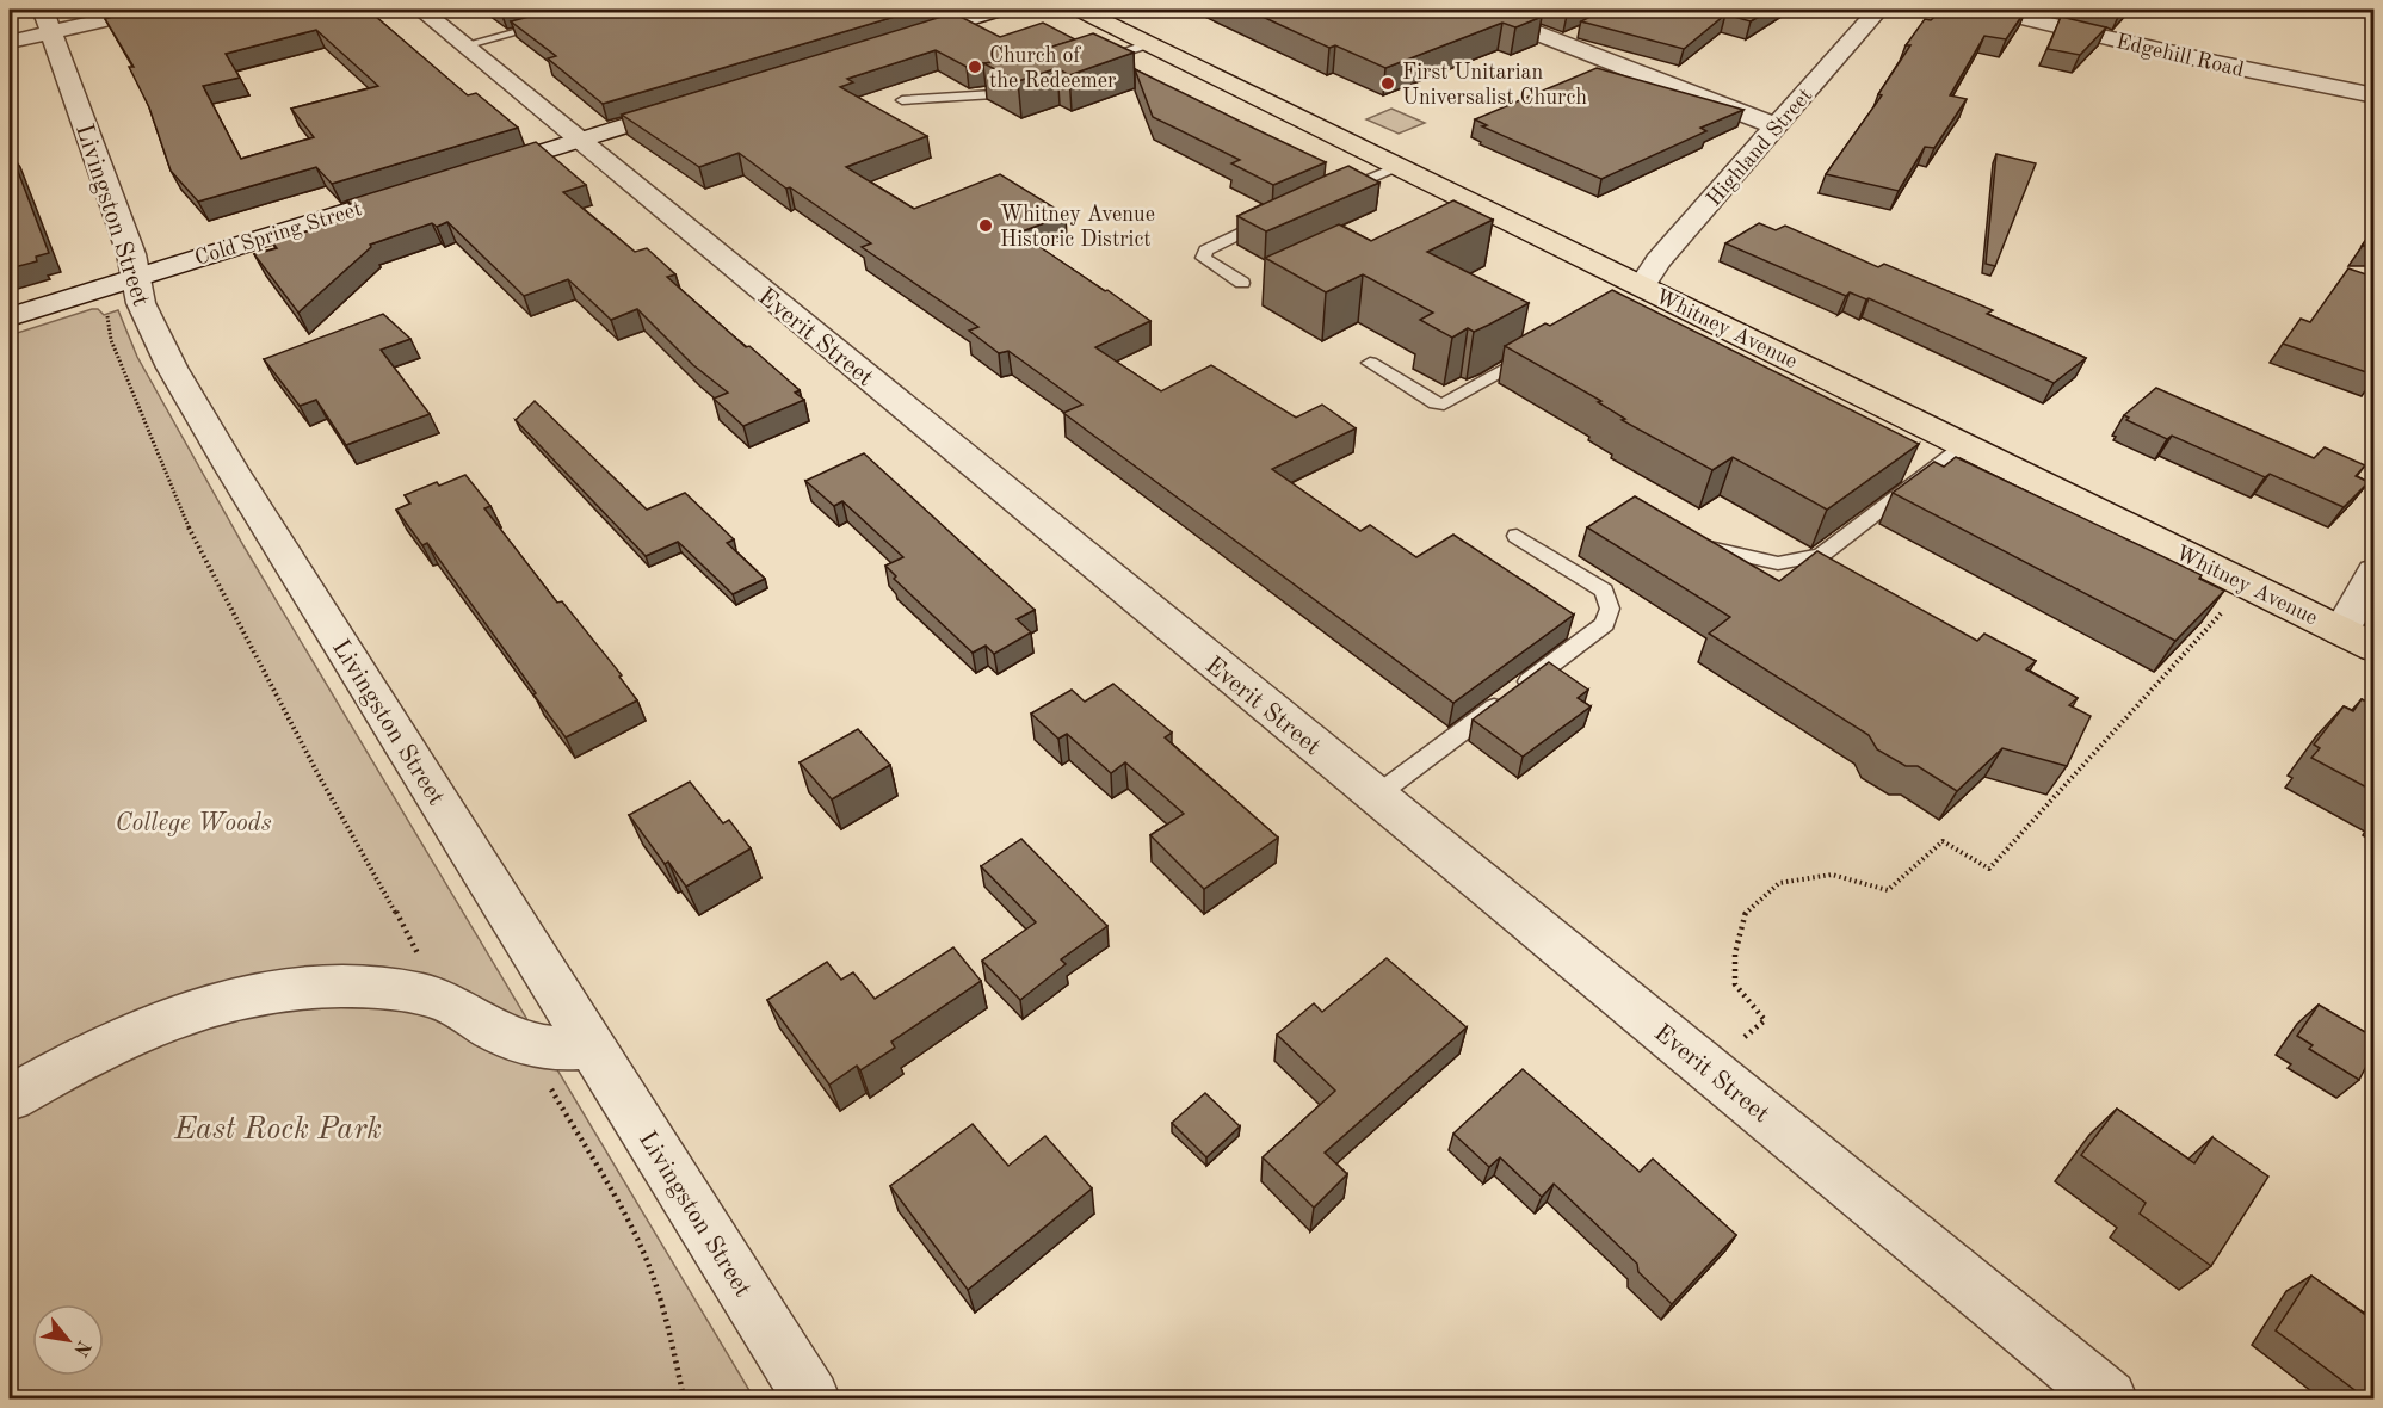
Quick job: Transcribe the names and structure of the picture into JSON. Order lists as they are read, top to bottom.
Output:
{
  "streets": {
    "main road": ["Whitney Avenue"],
    "street": [
      "Edgehill Road",
      "Highland Street",
      "Livingston Street",
      "Cold Spring Street",
      "Everit Street"
    ]
  },
  "crossings": [
    ["Highland Street", "Whitney Avenue"],
    ["Livingston Street", "Cold Spring Street"]
  ],
  "parks": ["College Woods", "East Rock Park"],
  "places": ["Church of the Redeemer", "First Unitarian Universalist Church", "Whitney Avenue Historic District"],
  "north": "bottom right"
}
